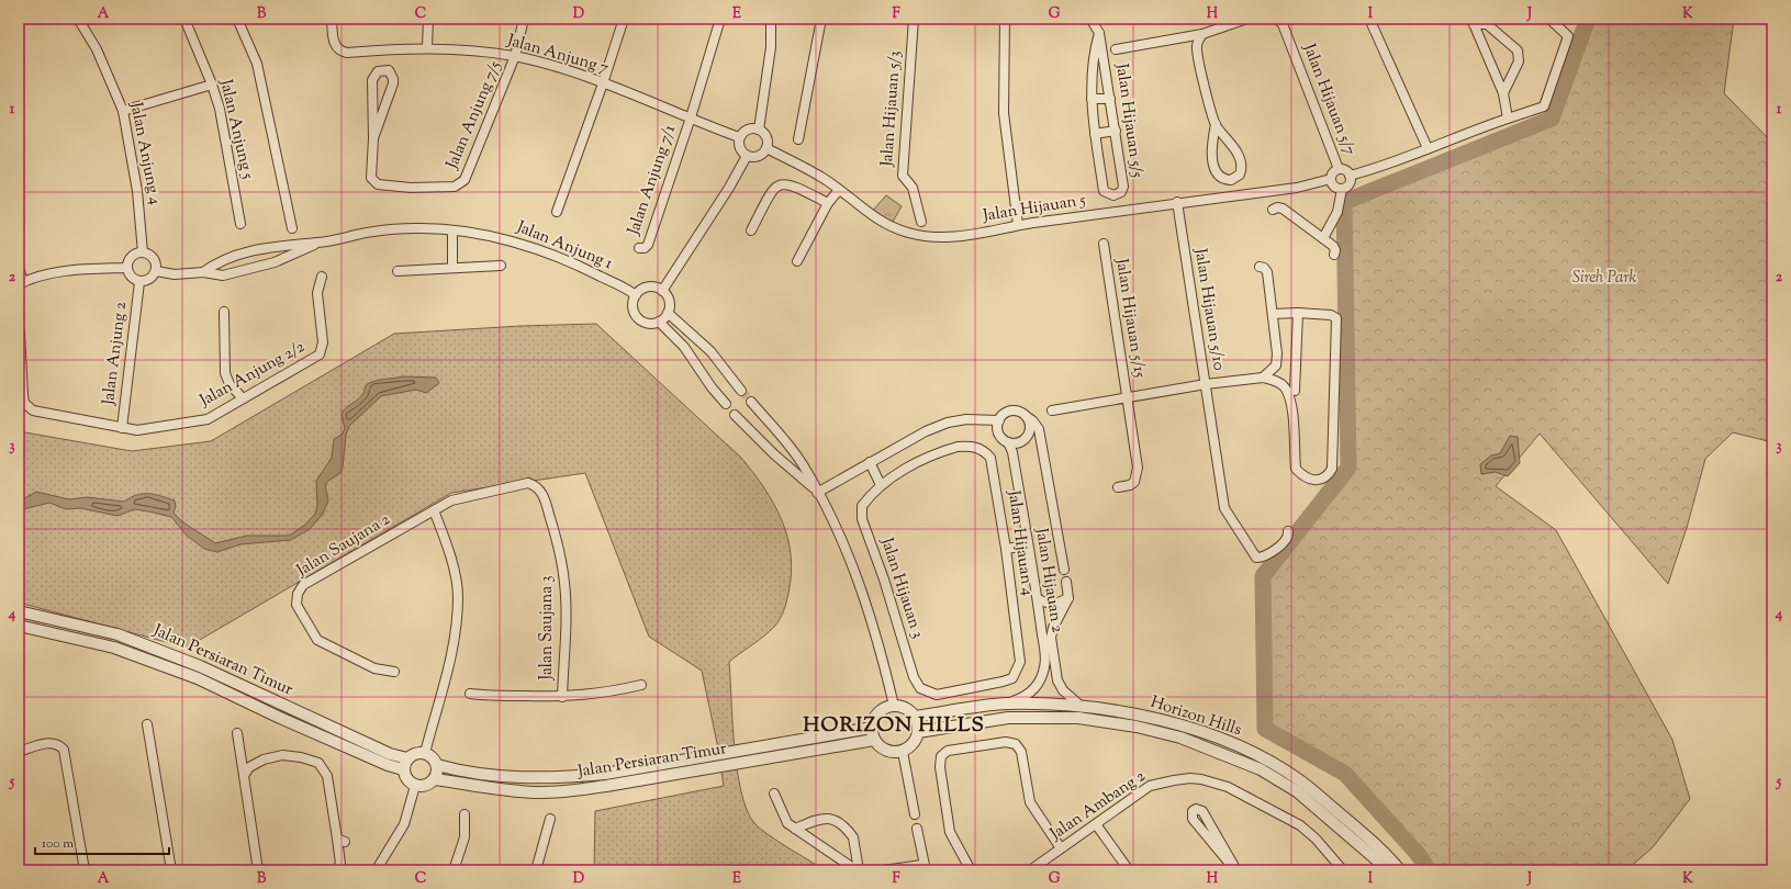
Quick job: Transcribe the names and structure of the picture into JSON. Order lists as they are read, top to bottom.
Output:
{
  "streets": {
    "street": [
      "Jalan Anjung 7",
      "Jalan Hijauan 5/7",
      "Jalan Hijauan 5/3",
      "Jalan Anjung 7/5",
      "Jalan Hijauan 5/5",
      "Jalan Anjung 5",
      "Jalan Anjung 4",
      "Jalan Anjung 7/1",
      "Jalan Hijauan 5",
      "Jalan Anjung 1",
      "Jalan Hijauan 5/10",
      "Jalan Hijauan 5/15",
      "Jalan Anjung 2",
      "Jalan Anjung 2/2",
      "Jalan Hijauan 4",
      "Jalan Saujana 2",
      "Jalan Hijauan 2",
      "Jalan Hijauan 3",
      "Jalan Saujana 3",
      "Jalan Persiaran Timur",
      "Horizon Hills",
      "Jalan Ambang 2"
    ]
  },
  "crossings": [
    ["Jalan Anjung 7", "Jalan Anjung 7/5"],
    ["Jalan Anjung 7", "Jalan Anjung 7/1"],
    ["Jalan Anjung 7", "Jalan Hijauan 5"],
    ["Jalan Hijauan 5/7", "Jalan Hijauan 5"],
    ["Jalan Anjung 4", "Jalan Anjung 2"],
    ["Jalan Hijauan 5", "Jalan Hijauan 5/10"],
    ["Jalan Anjung 2", "Jalan Anjung 2/2"],
    ["Jalan Hijauan 4", "Jalan Hijauan 3"],
    ["Jalan Saujana 2", "Jalan Saujana 3"],
    ["Jalan Hijauan 2", "Horizon Hills"],
    ["Jalan Persiaran Timur", "Horizon Hills"]
  ],
  "districts": ["HORIZON HILLS"],
  "parks": ["Sireh Park"],
  "scale_bar": "100 m",
  "grid": {
    "columns": [
      "A",
      "B",
      "C",
      "D",
      "E",
      "F",
      "G",
      "H",
      "I",
      "J",
      "K"
    ],
    "rows": [
      "1",
      "2",
      "3",
      "4",
      "5"
    ]
  }
}
